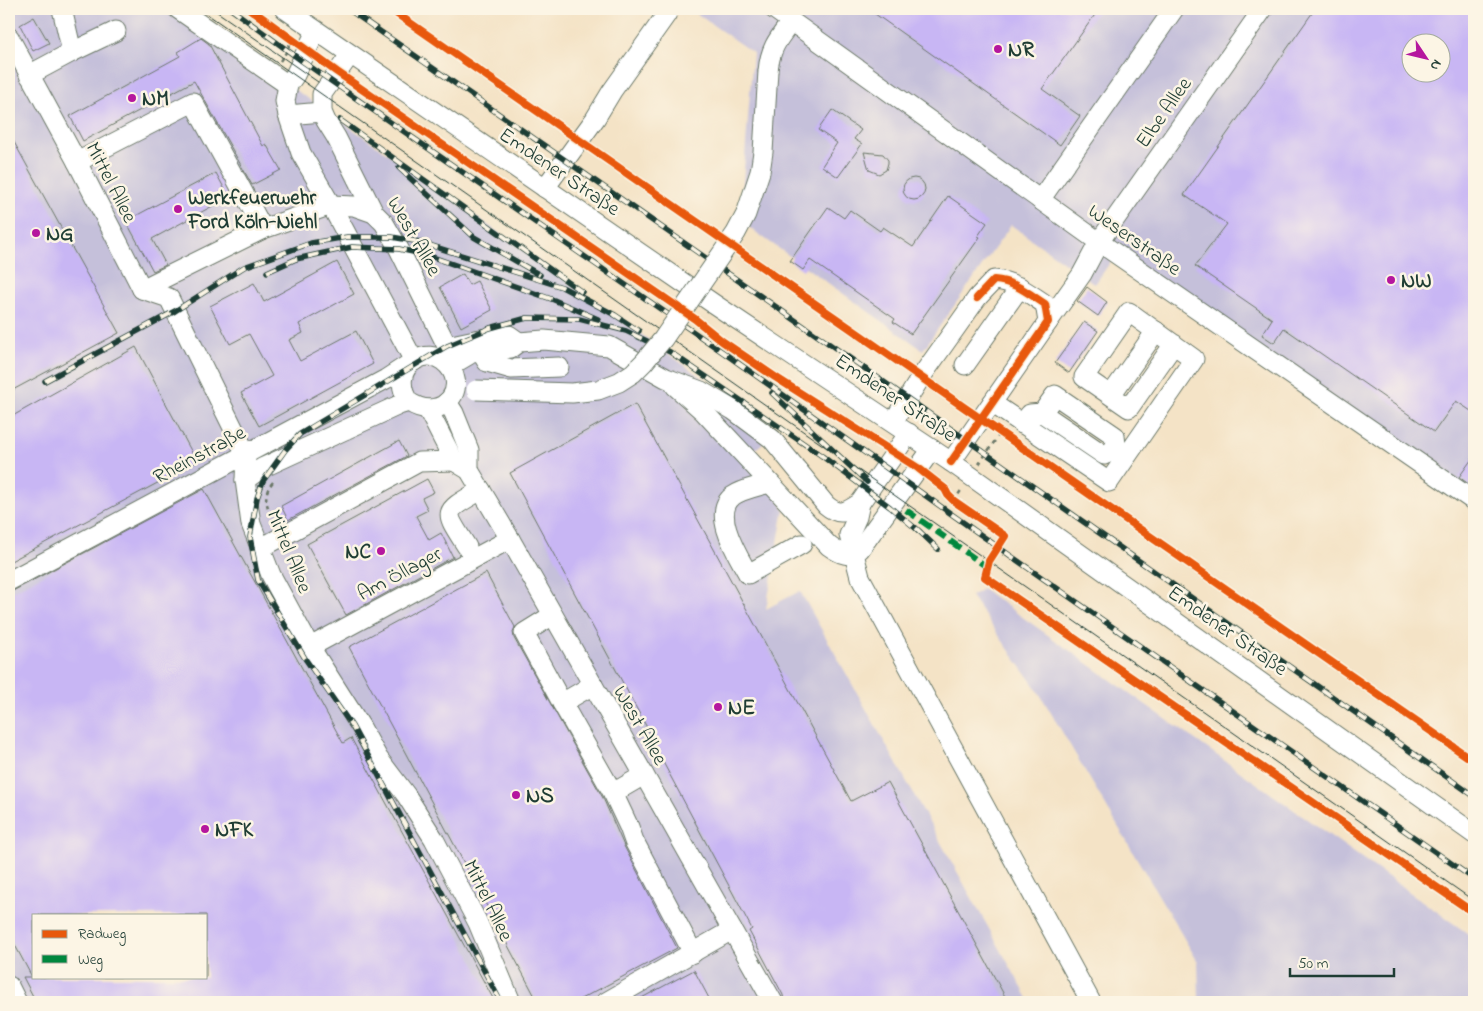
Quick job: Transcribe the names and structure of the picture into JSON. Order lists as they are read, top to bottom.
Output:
{
  "streets": {
    "street": [
      "Elbe Allee",
      "Emdener Straße",
      "Mittel Allee",
      "West Allee",
      "Weserstraße",
      "Rheinstraße",
      "Am Öllager"
    ]
  },
  "crossings": [
    ["Elbe Allee", "Emdener Straße"],
    ["Elbe Allee", "Weserstraße"],
    ["Mittel Allee", "Rheinstraße"],
    ["Mittel Allee", "Am Öllager"],
    ["West Allee", "Rheinstraße"],
    ["West Allee", "Am Öllager"]
  ],
  "places": [
    "NR",
    "NM",
    "Werkfeuerwehr Ford Köln-Niehl",
    "NG",
    "NW",
    "NC",
    "NE",
    "NS",
    "NFK"
  ],
  "legend": ["Radweg", "Weg"],
  "scale_bar": "50 m",
  "north": "bottom right"
}
